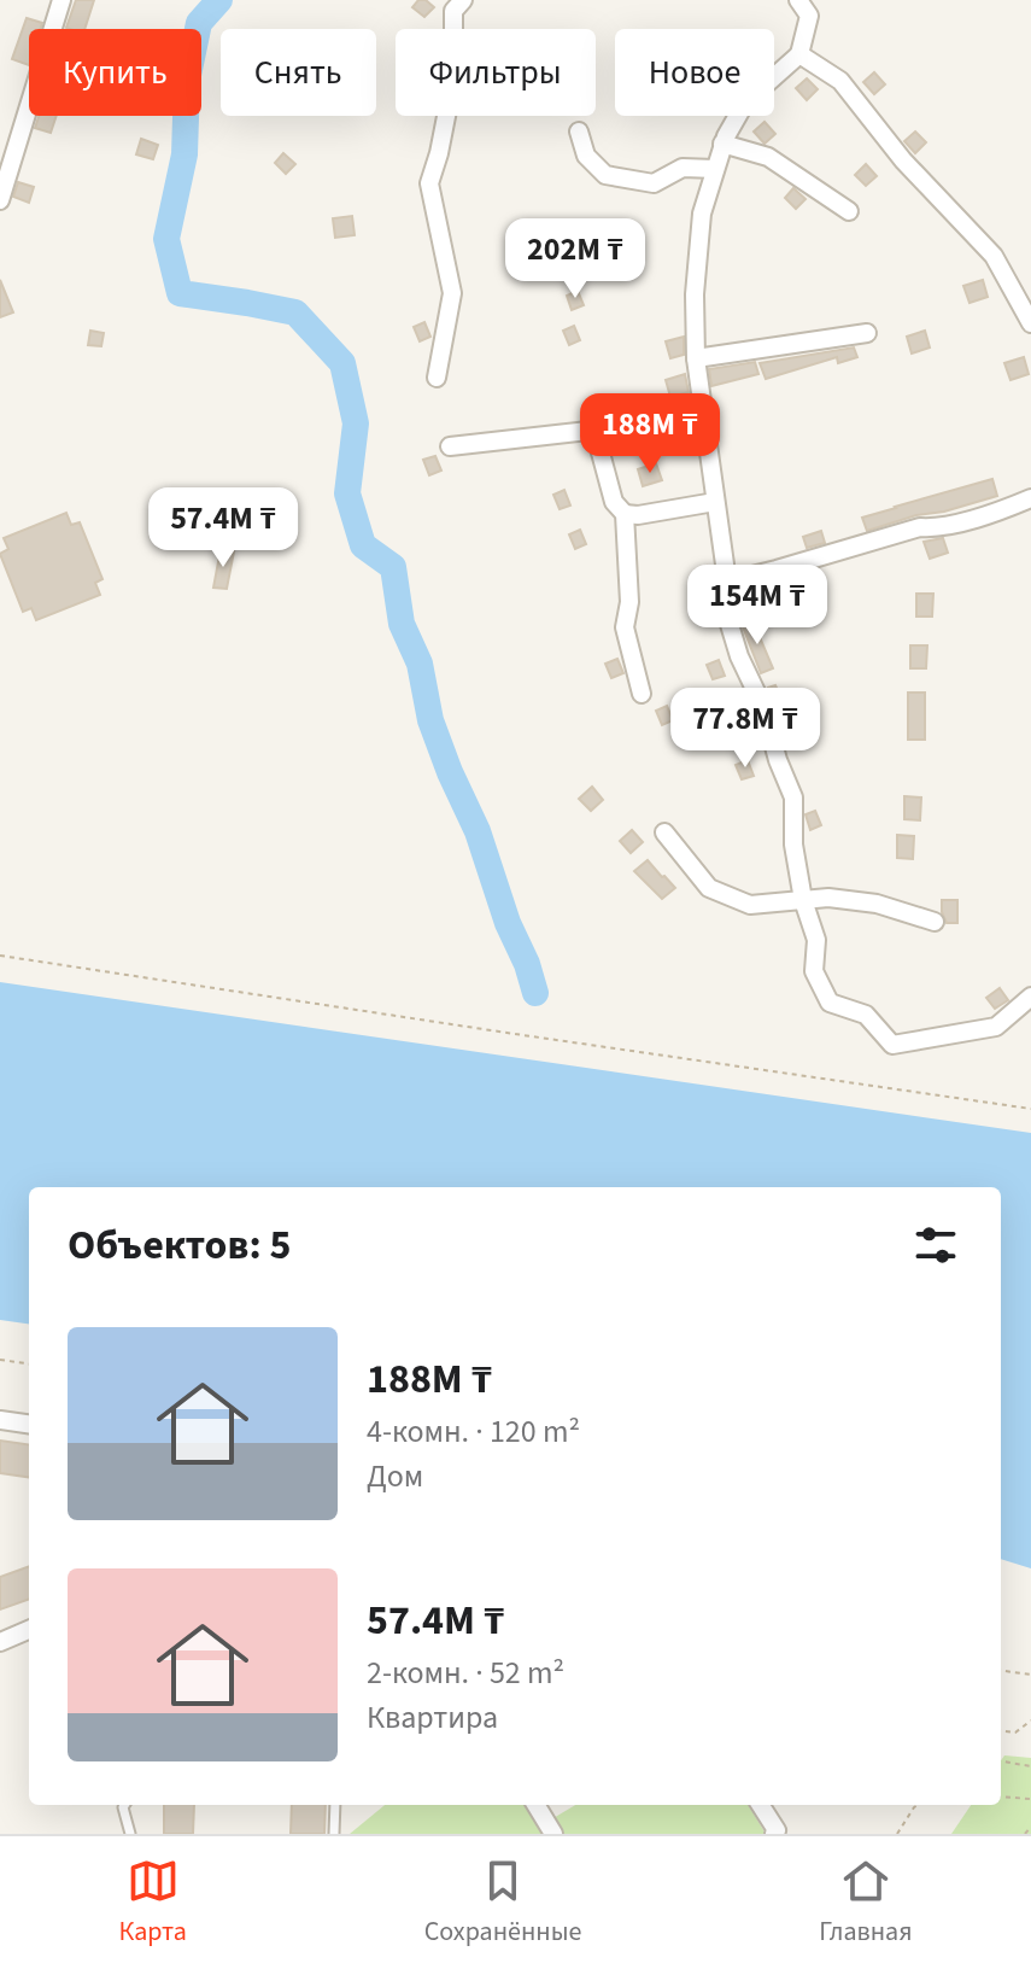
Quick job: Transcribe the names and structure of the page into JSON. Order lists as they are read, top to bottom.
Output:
{
  "page": {
    "chip": [
      "Купить",
      "Снять",
      "Фильтры",
      "Новое"
    ],
    "price": [
      "202M ₸",
      "188M ₸",
      "57.4M ₸",
      "154M ₸",
      "77.8M ₸"
    ],
    "heading": "Объектов: 5",
    "list": [
      {
        "name": "188M ₸",
        "note": "4-комн. · 120 m² · Дом"
      },
      {
        "name": "57.4M ₸",
        "note": "2-комн. · 52 m² · Квартира"
      }
    ],
    "tabs": ["Карта", "Сохранённые", "Главная"]
  }
}
